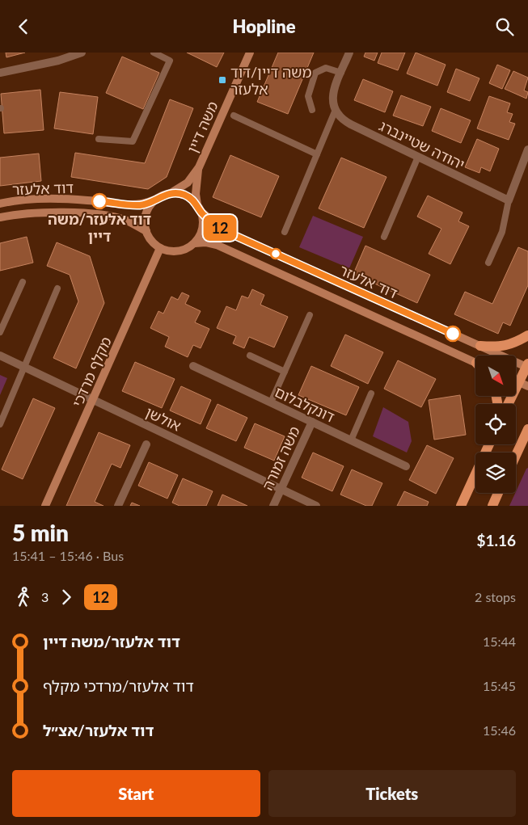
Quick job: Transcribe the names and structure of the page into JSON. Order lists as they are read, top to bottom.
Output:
{
  "streets": {
    "street": [
      "משה דיין",
      "יהודה שטיינברג",
      "דוד אלעזר",
      "מקלף מרדכי",
      "דונקלבלום",
      "אולשן",
      "משה זמורה"
    ]
  },
  "crossings": [
    ["משה דיין", "דוד אלעזר"],
    ["משה דיין", "מקלף מרדכי"],
    ["דוד אלעזר", "מקלף מרדכי"],
    ["מקלף מרדכי", "אולשן"],
    ["דונקלבלום", "משה זמורה"],
    ["אולשן", "משה זמורה"]
  ],
  "places": {
    "transit": ["משה דיין/דוד אלעזר"],
    "other": ["דוד אלעזר/משה דיין"]
  },
  "lines": ["bus line 12"],
  "north": "bottom right",
  "page": {
    "header": "Hopline",
    "on_map": "12",
    "heading": ["5 min", "15:41 – 15:46 · Bus", "$1.16"],
    "legs": ["3", "12", "2 stops"],
    "list": [
      {
        "name": "דוד אלעזר/משה דיין",
        "value": "15:44"
      },
      {
        "name": "דוד אלעזר/מרדכי מקלף",
        "value": "15:45"
      },
      {
        "name": "דוד אלעזר/אצ״ל",
        "value": "15:46"
      }
    ],
    "buttons": ["Start", "Tickets"]
  }
}
